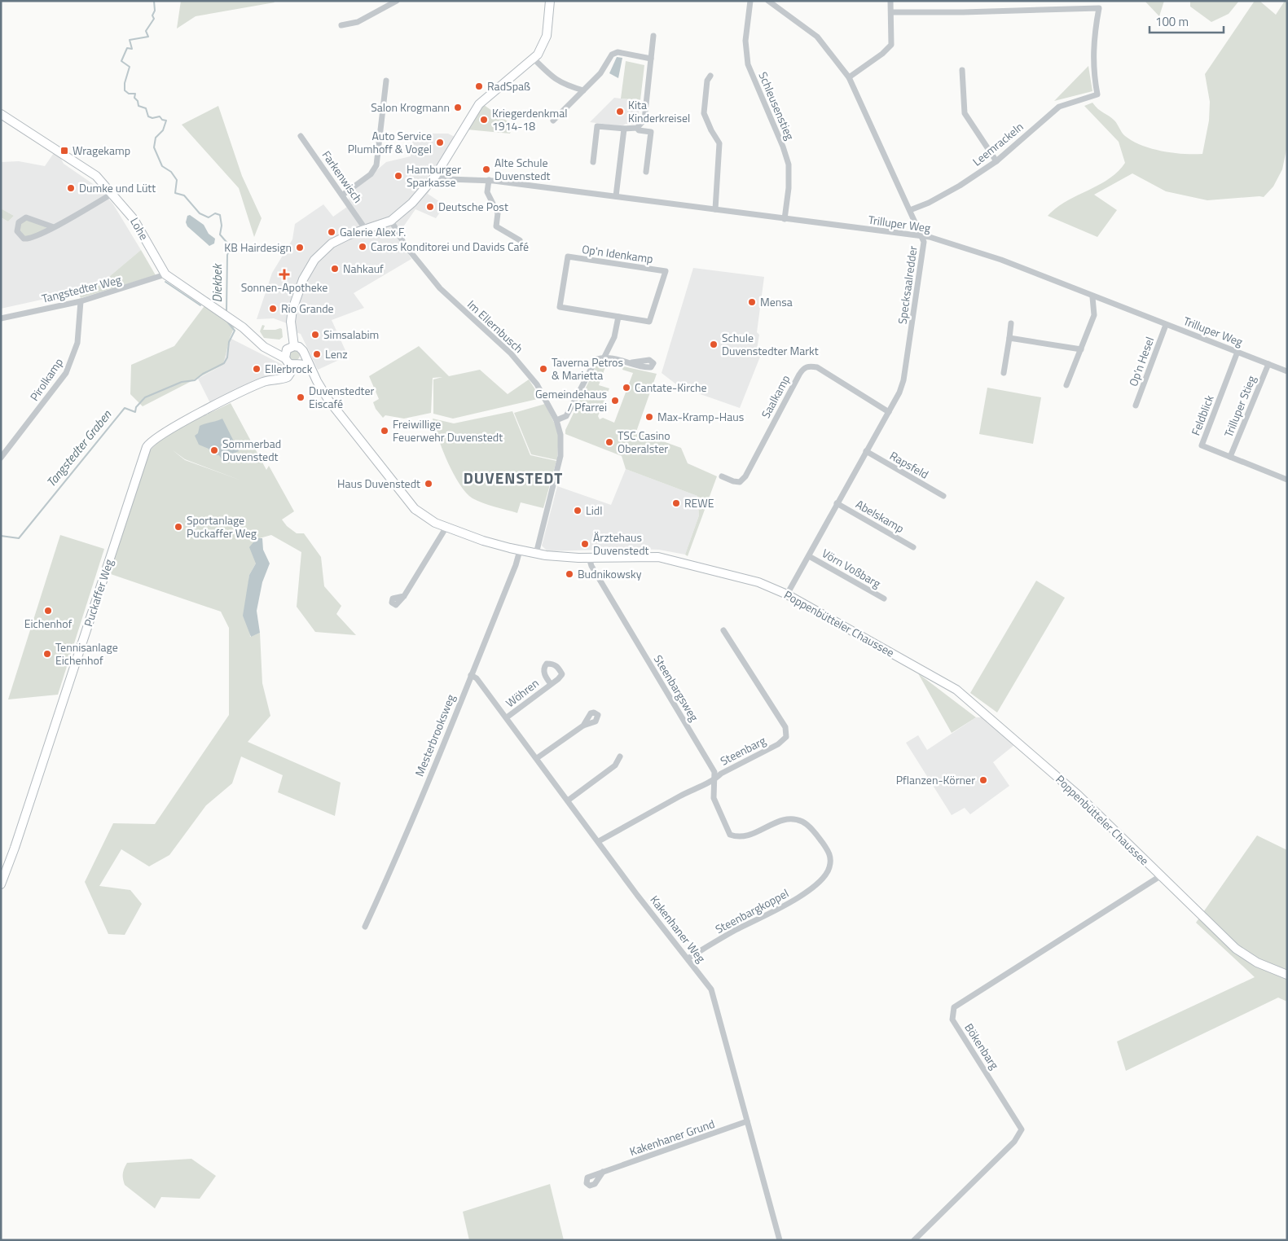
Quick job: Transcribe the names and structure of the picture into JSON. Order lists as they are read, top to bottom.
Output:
{
  "streets": {
    "main road": ["Lohe", "Puckaffer Weg", "Poppenbütteler Chaussee"],
    "street": [
      "Schleusenstieg",
      "Leemrackeln",
      "Farkenwisch",
      "Trilluper Weg",
      "Op'n Idenkamp",
      "Specksaalredder",
      "Tangstedter Weg",
      "Im Ellernbusch",
      "Op'n Hesel",
      "Pirolkamp",
      "Saalkamp",
      "Trilluper Stieg",
      "Feldblick",
      "Rapsfeld",
      "Abelskamp",
      "Vörn Voßbarg",
      "Steenbargsweg",
      "Wöhren",
      "Mesterbrooksweg",
      "Steenbarg",
      "Steenbargkoppel",
      "Kakenhaner Weg",
      "Bökenbarg",
      "Kakenhaner Grund"
    ]
  },
  "crossings": [
    ["Schleusenstieg", "Trilluper Weg"],
    ["Leemrackeln", "Specksaalredder"],
    ["Trilluper Weg", "Specksaalredder"],
    ["Trilluper Weg", "Op'n Hesel"],
    ["Trilluper Weg", "Trilluper Stieg"],
    ["Trilluper Weg", "Feldblick"],
    ["Lohe", "Tangstedter Weg"],
    ["Lohe", "Poppenbütteler Chaussee"],
    ["Specksaalredder", "Saalkamp"],
    ["Specksaalredder", "Rapsfeld"],
    ["Specksaalredder", "Abelskamp"],
    ["Specksaalredder", "Vörn Voßbarg"],
    ["Specksaalredder", "Poppenbütteler Chaussee"],
    ["Tangstedter Weg", "Pirolkamp"],
    ["Im Ellernbusch", "Poppenbütteler Chaussee"],
    ["Trilluper Stieg", "Feldblick"],
    ["Poppenbütteler Chaussee", "Steenbargsweg"],
    ["Poppenbütteler Chaussee", "Mesterbrooksweg"],
    ["Poppenbütteler Chaussee", "Bökenbarg"],
    ["Steenbargsweg", "Steenbarg"],
    ["Steenbargsweg", "Steenbargkoppel"],
    ["Wöhren", "Kakenhaner Weg"],
    ["Mesterbrooksweg", "Kakenhaner Weg"],
    ["Steenbarg", "Kakenhaner Weg"],
    ["Steenbargkoppel", "Kakenhaner Weg"],
    ["Kakenhaner Weg", "Kakenhaner Grund"]
  ],
  "districts": ["DUVENSTEDT"],
  "water": ["Diekbek", "Tangstedter Graben"],
  "places": {
    "other": [
      "RadSpaß",
      "Salon Krogmann",
      "Kita Kinderkreisel",
      "Kriegerdenkmal 1914-18",
      "Auto Service Plumhoff & Vogel",
      "Alte Schule Duvenstedt",
      "Hamburger Sparkasse",
      "Dumke und Lütt",
      "Deutsche Post",
      "Galerie Alex F.",
      "Caros Konditorei und Davids Café",
      "KB Hairdesign",
      "Nahkauf",
      "Mensa",
      "Rio Grande",
      "Simsalabim",
      "Schule Duvenstedter Markt",
      "Lenz",
      "Ellerbrock",
      "Taverna Petros & Marietta",
      "Cantate-Kirche",
      "Duvenstedter Eiscafé",
      "Gemeindehaus / Pfarrei",
      "Max-Kramp-Haus",
      "Freiwillige Feuerwehr Duvenstedt",
      "TSC Casino Oberalster",
      "Sommerbad Duvenstedt",
      "Haus Duvenstedt",
      "REWE",
      "Lidl",
      "Sportanlage Puckaffer Weg",
      "Ärztehaus Duvenstedt",
      "Budnikowsky",
      "Eichenhof",
      "Tennisanlage Eichenhof",
      "Pflanzen-Körner"
    ],
    "transit": ["Wragekamp"],
    "health": ["Sonnen-Apotheke"]
  },
  "scale_bar": "100 m"
}
